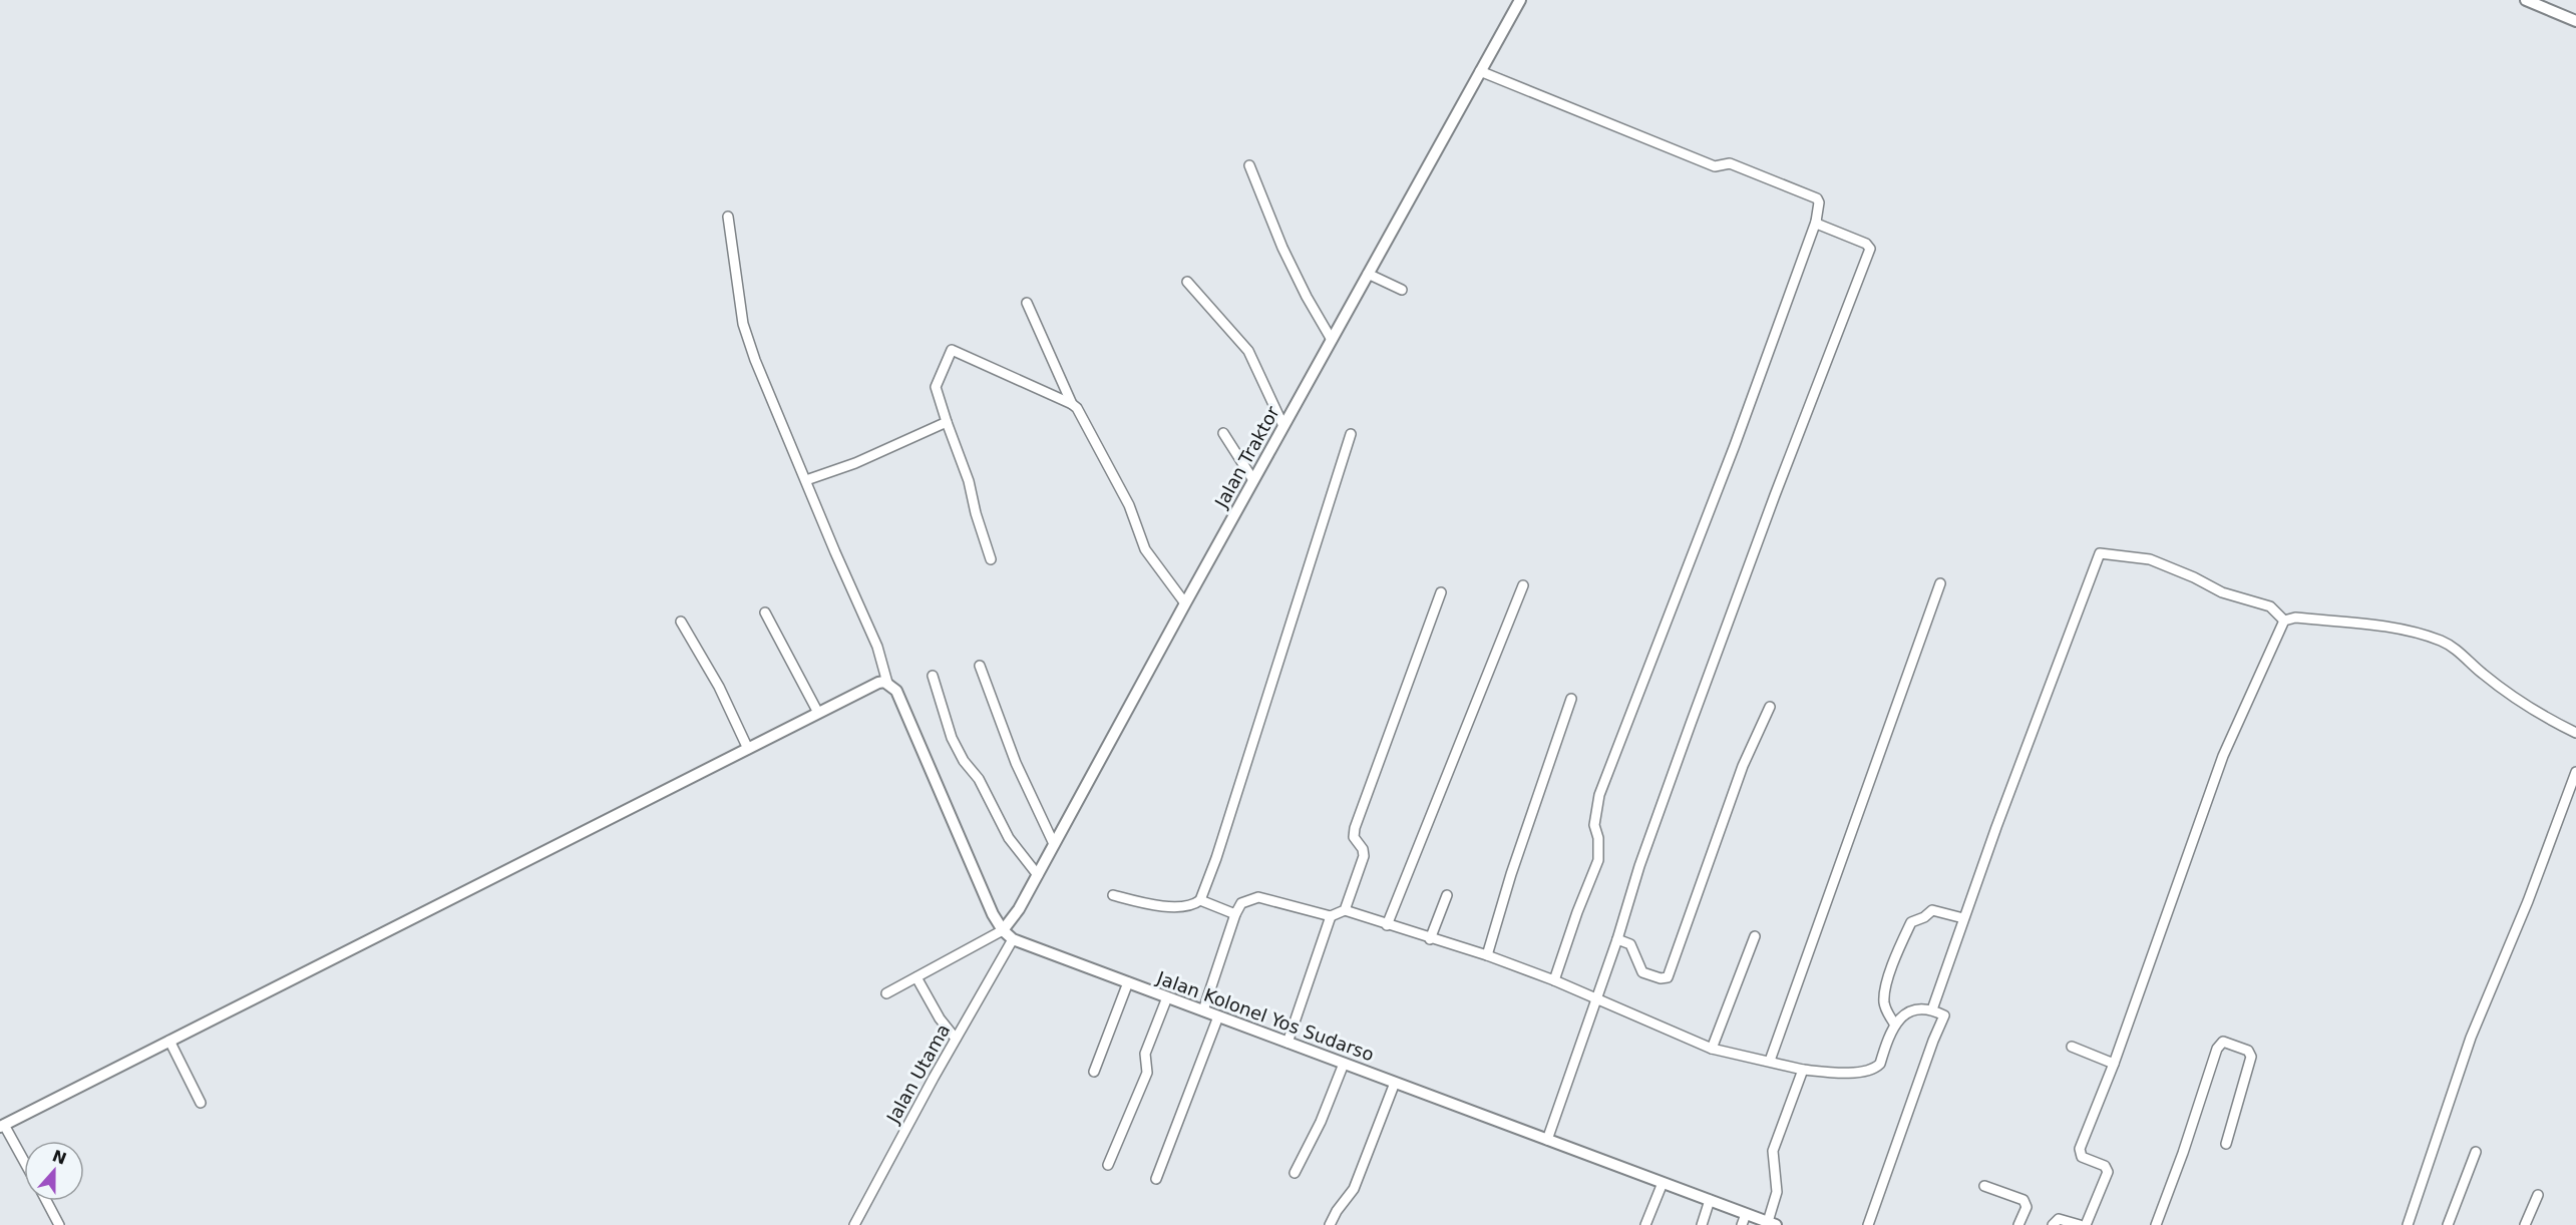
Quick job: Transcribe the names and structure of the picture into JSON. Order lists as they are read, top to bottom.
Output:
{
  "streets": {
    "street": ["Jalan Traktor", "Jalan Kolonel Yos Sudarso", "Jalan Utama"]
  },
  "crossings": [
    ["Jalan Traktor", "Jalan Kolonel Yos Sudarso"],
    ["Jalan Kolonel Yos Sudarso", "Jalan Utama"]
  ],
  "north": "top"
}
